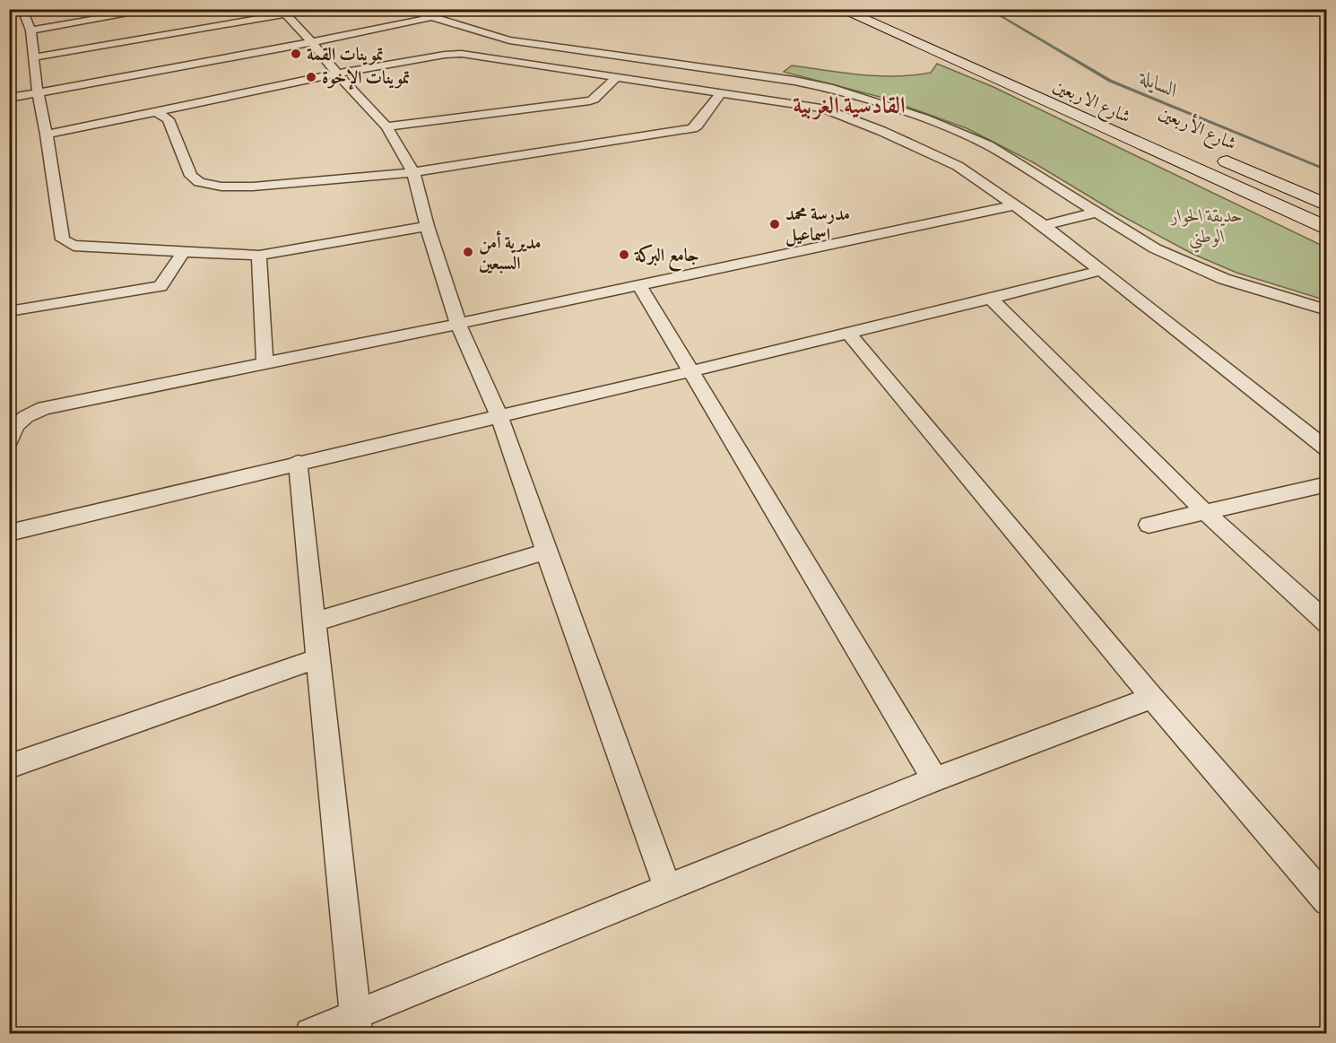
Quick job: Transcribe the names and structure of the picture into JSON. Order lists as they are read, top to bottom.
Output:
{
  "streets": {
    "main road": ["شارع الاربعين", "شارع الأربعين"]
  },
  "districts": ["القادسية الغربية"],
  "water": ["السايلة"],
  "parks": ["حديقة الحوار الوطني"],
  "places": [
    "تموينات القمة",
    "تموينات الإخوة",
    "مدرسة محمد اسماعيل",
    "مديرية أمن السبعين",
    "جامع البركة"
  ]
}
